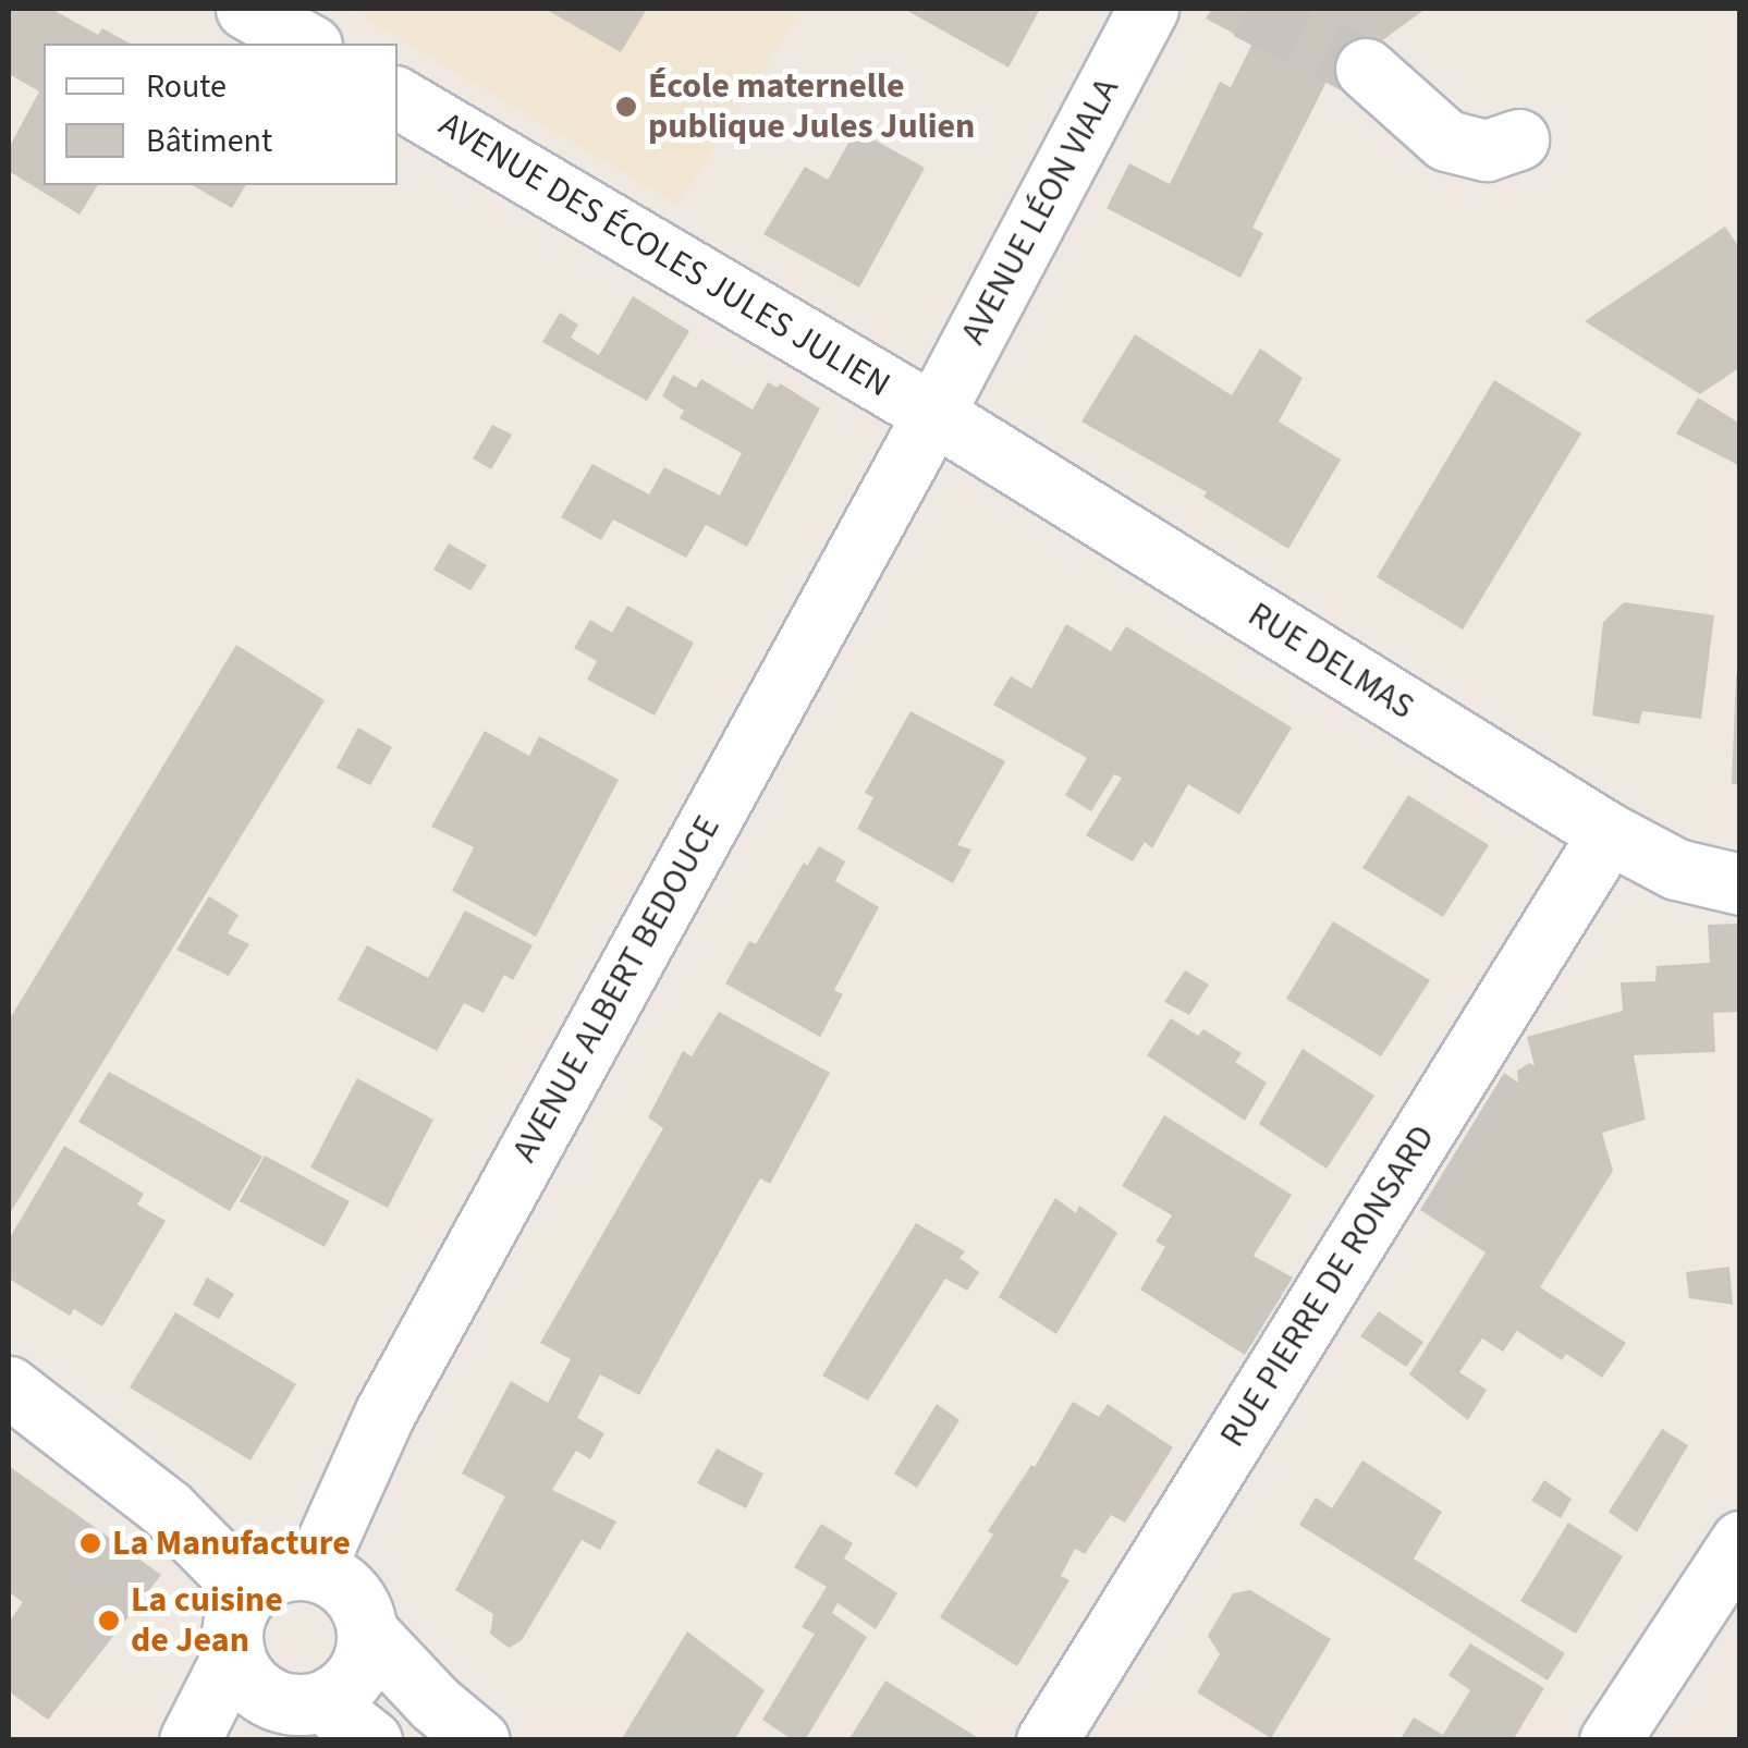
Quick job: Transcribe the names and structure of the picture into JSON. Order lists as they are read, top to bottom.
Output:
{
  "streets": {
    "street": [
      "AVENUE LÉON VIALA",
      "AVENUE DES ÉCOLES JULES JULIEN",
      "RUE DELMAS",
      "AVENUE ALBERT BEDOUCE",
      "RUE PIERRE DE RONSARD"
    ]
  },
  "crossings": [
    ["AVENUE LÉON VIALA", "AVENUE DES ÉCOLES JULES JULIEN"],
    ["AVENUE LÉON VIALA", "RUE DELMAS"],
    ["AVENUE LÉON VIALA", "AVENUE ALBERT BEDOUCE"],
    ["AVENUE DES ÉCOLES JULES JULIEN", "RUE DELMAS"],
    ["AVENUE DES ÉCOLES JULES JULIEN", "AVENUE ALBERT BEDOUCE"],
    ["RUE DELMAS", "AVENUE ALBERT BEDOUCE"],
    ["RUE DELMAS", "RUE PIERRE DE RONSARD"]
  ],
  "places": ["École maternelle publique Jules Julien", "La Manufacture", "La cuisine de Jean"],
  "legend": ["Route", "Bâtiment"]
}
